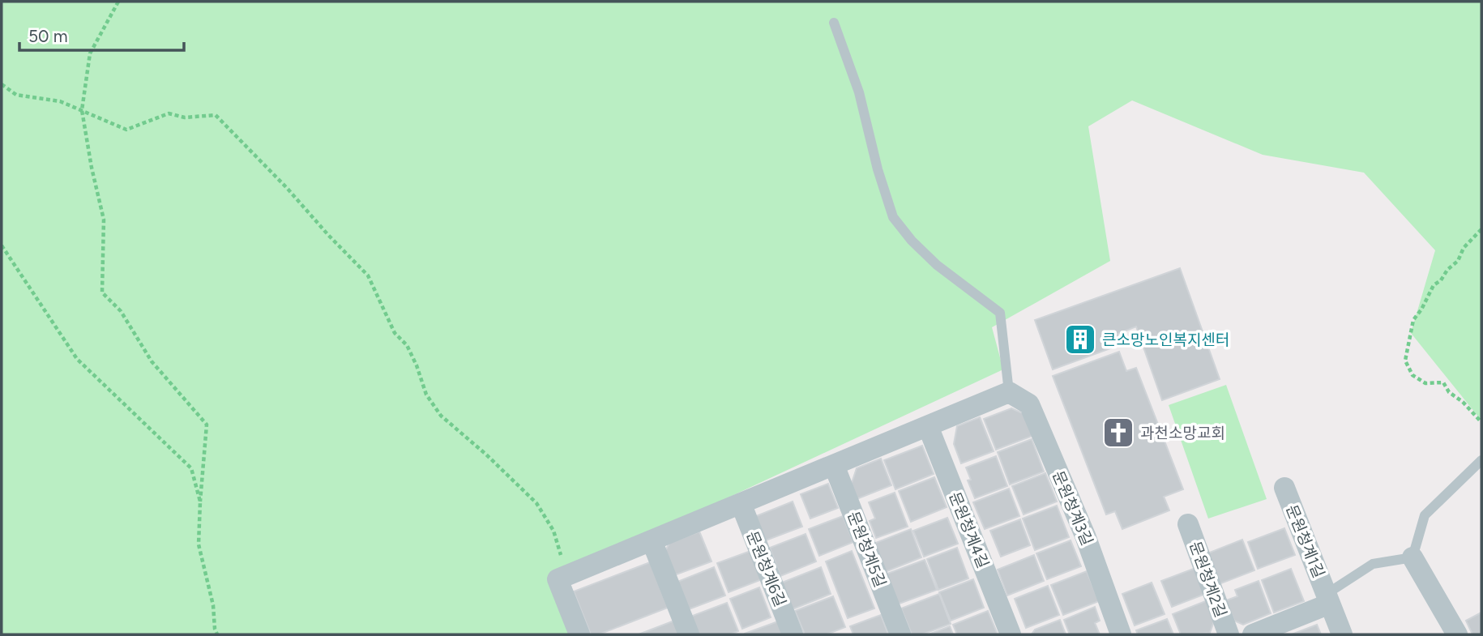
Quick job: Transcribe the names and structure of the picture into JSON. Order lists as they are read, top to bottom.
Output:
{
  "streets": {
    "street": [
      "문원청계3길",
      "문원청계4길",
      "문원청계1길",
      "문원청계5길",
      "문원청계6길",
      "문원청계2길"
    ]
  },
  "places": {
    "building": ["큰소망노인복지센터"],
    "church": ["과천소망교회"]
  },
  "scale_bar": "50 m"
}
